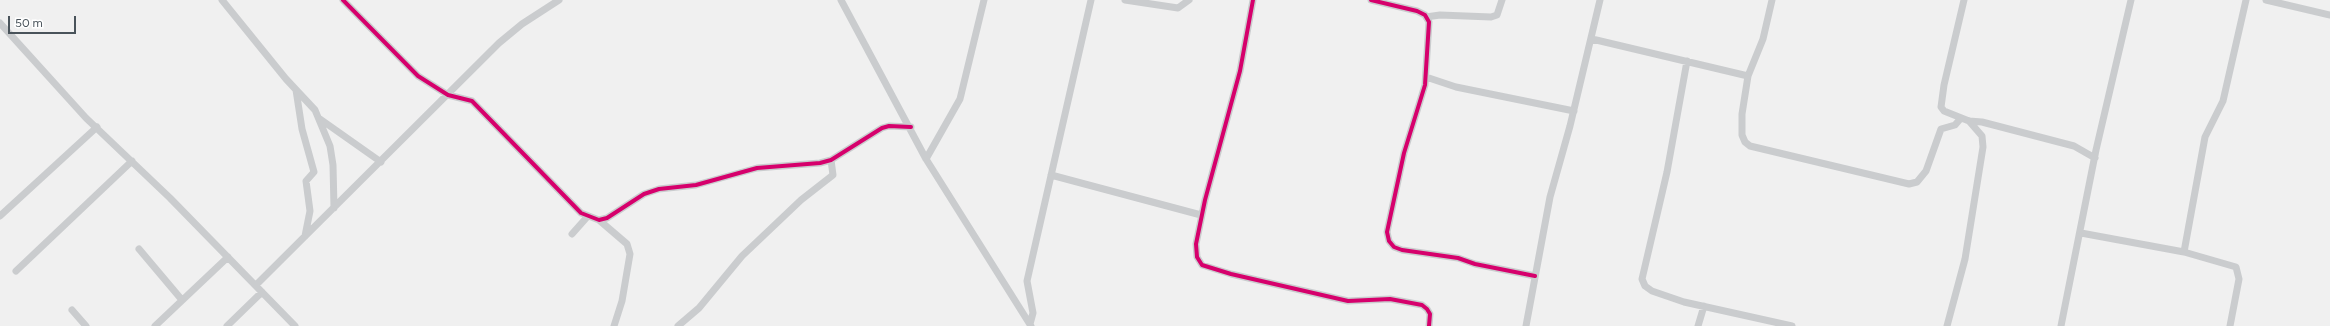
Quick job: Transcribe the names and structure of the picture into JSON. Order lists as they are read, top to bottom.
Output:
{
  "scale_bar": "50 m"
}
